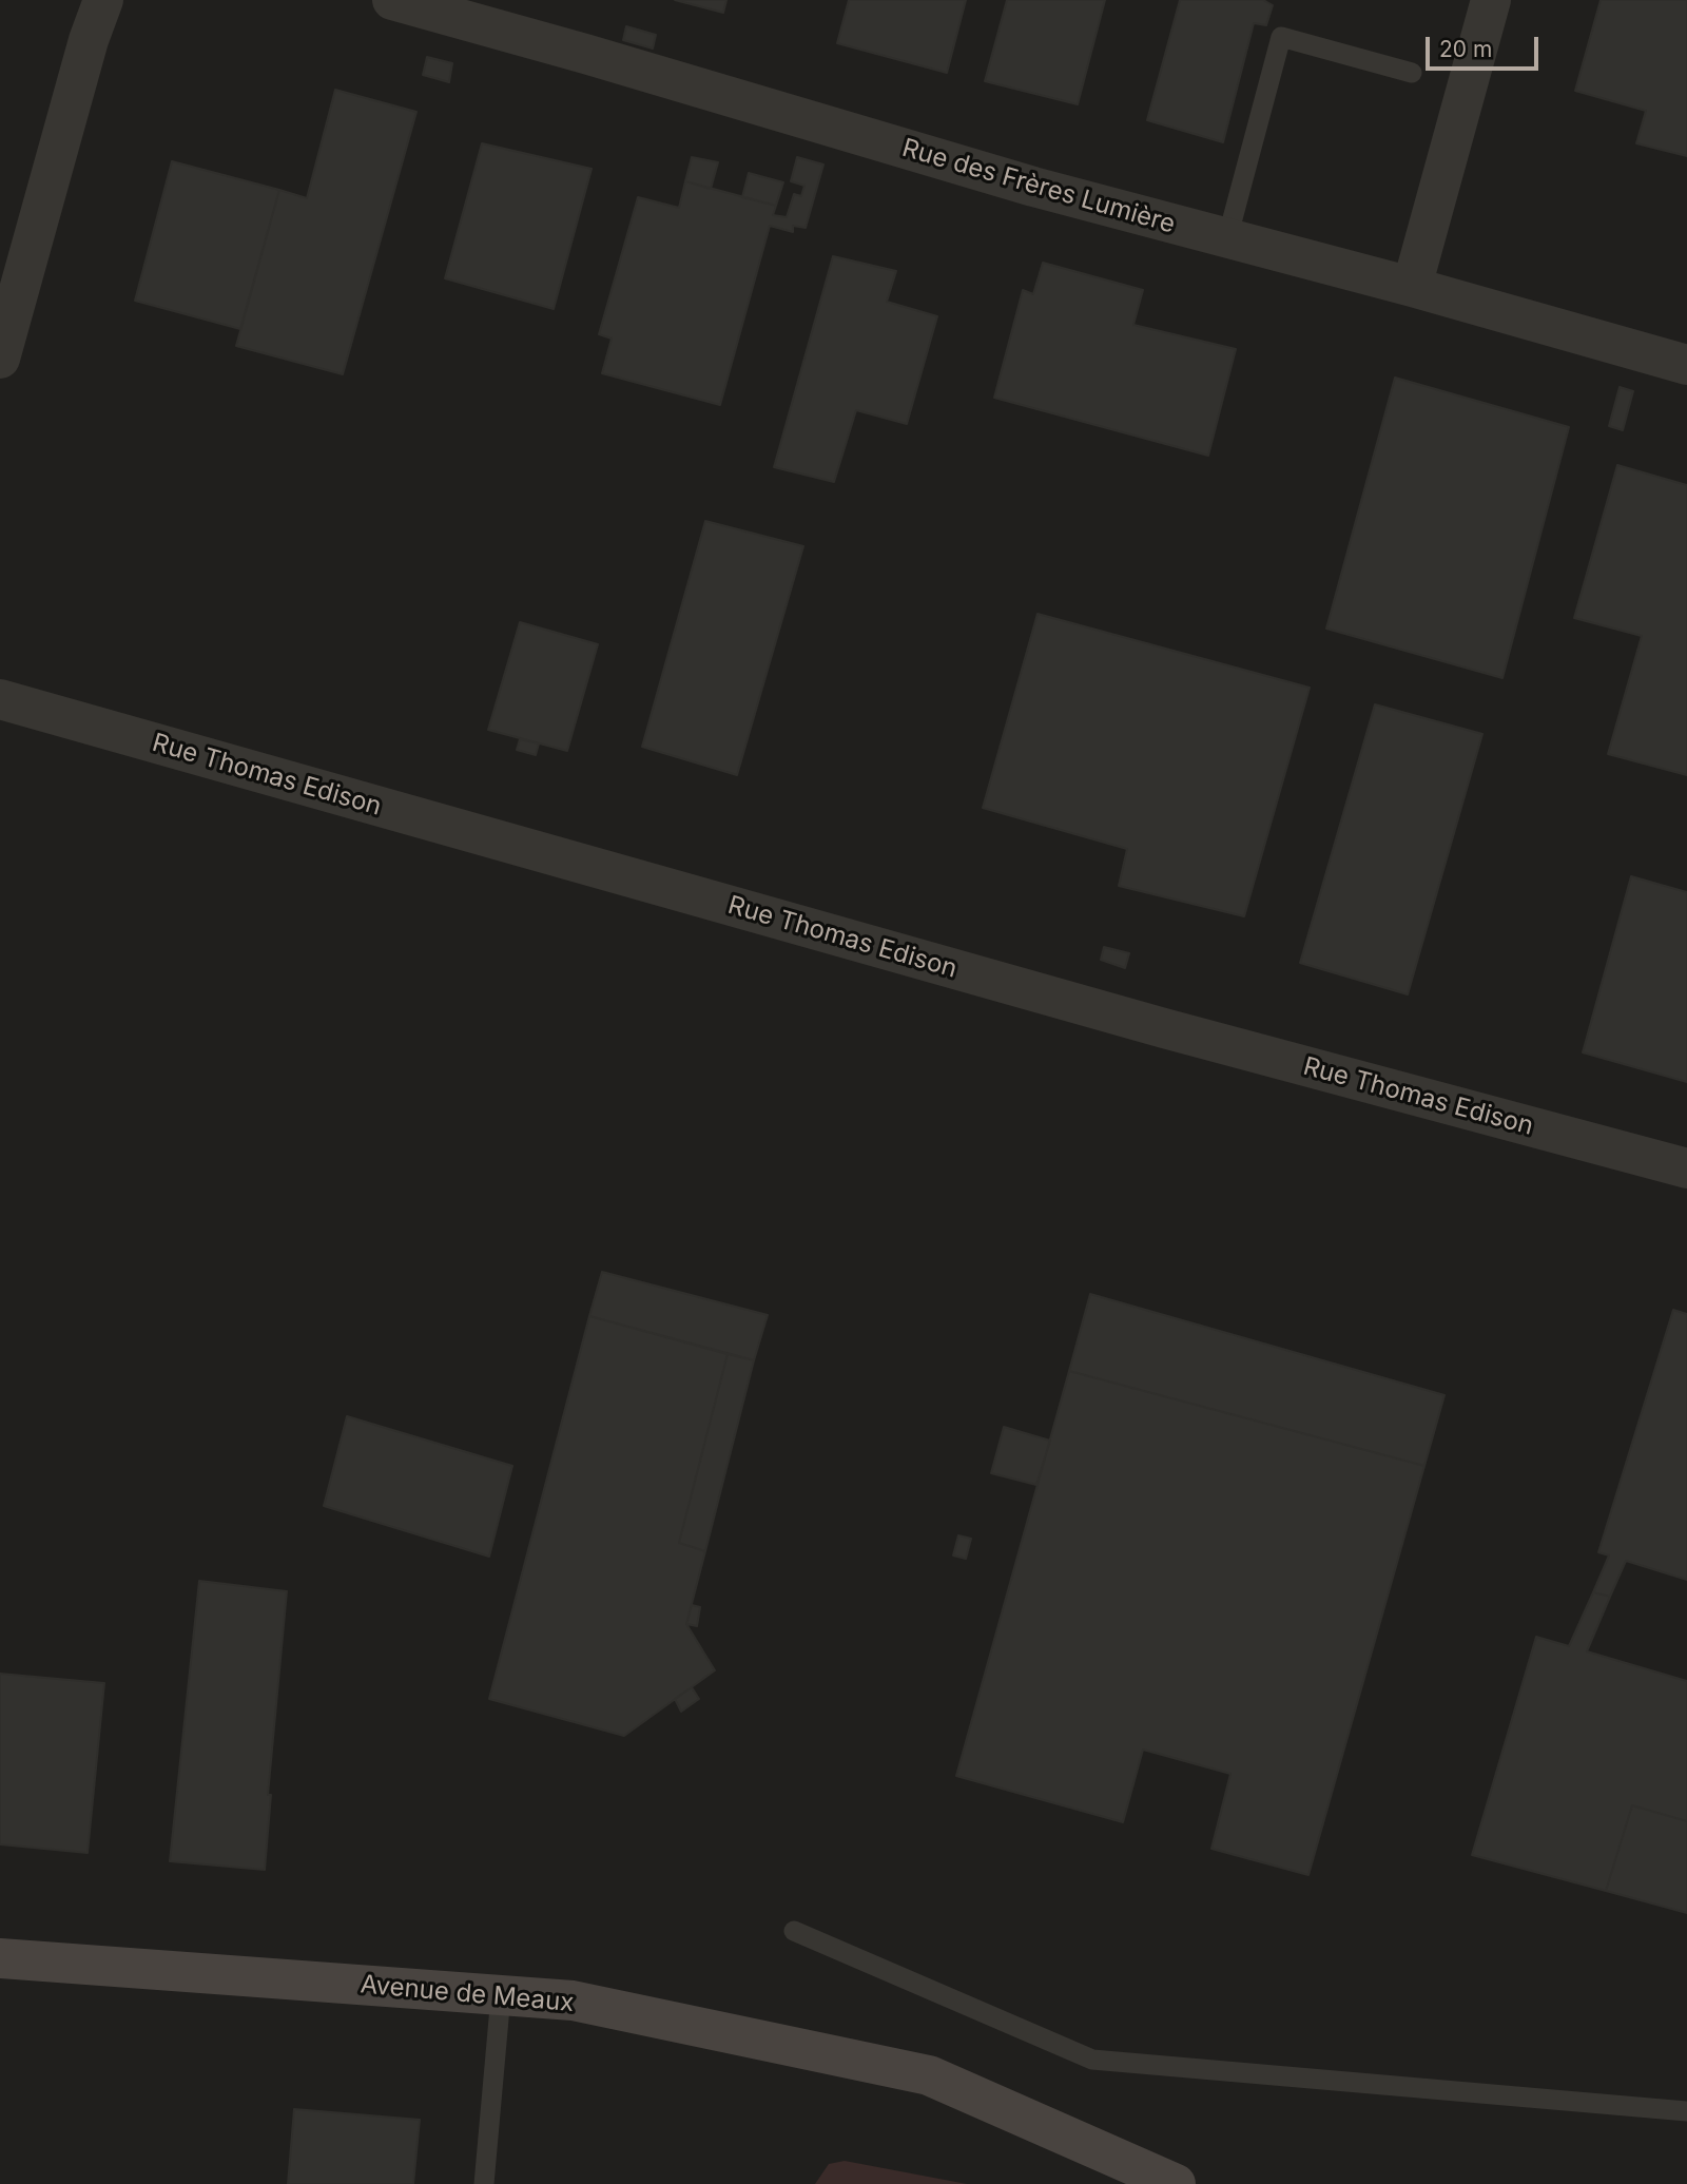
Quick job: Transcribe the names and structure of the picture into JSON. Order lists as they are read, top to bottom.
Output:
{
  "streets": {
    "street": ["Rue des Frères Lumière", "Rue Thomas Edison", "Avenue de Meaux"]
  },
  "scale_bar": "20 m"
}
